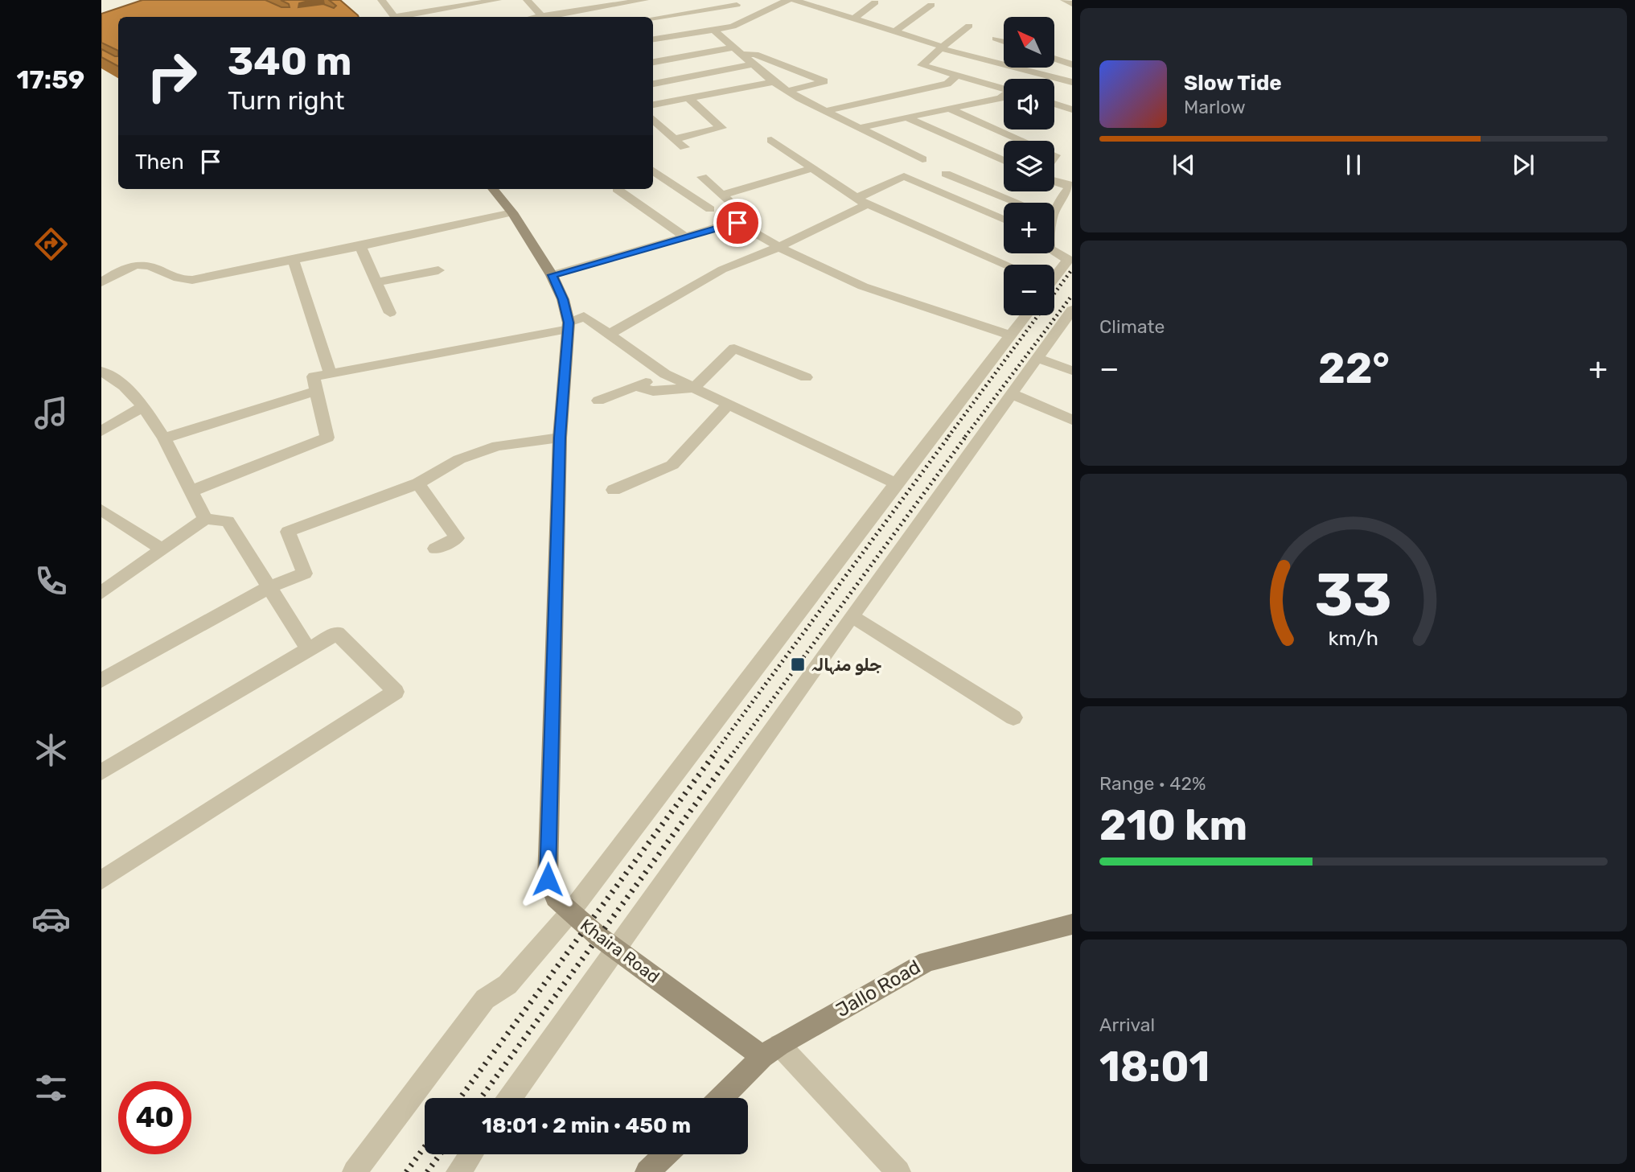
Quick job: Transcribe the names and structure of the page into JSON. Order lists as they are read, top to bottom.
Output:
{
  "streets": {
    "street": ["Khaira Road", "Jallo Road"]
  },
  "crossings": [
    ["Khaira Road", "Jallo Road"]
  ],
  "places": {
    "transit": ["جلو منہالہ"]
  },
  "north": "top left",
  "page": {
    "tabs": "17:59",
    "map_buttons": ["+", "−"],
    "turn": ["340 m", "Turn right"],
    "song": ["Slow Tide", "Marlow"],
    "then": "Then",
    "tile": [
      "Climate",
      ["Range · 42%", "210 km"],
      ["Arrival", "18:01"]
    ],
    "heat": ["−", "22°", "+"],
    "limit": "40",
    "trip": "18:01 · 2 min · 450 m",
    "gauge": ["33", "km/h"]
  }
}
